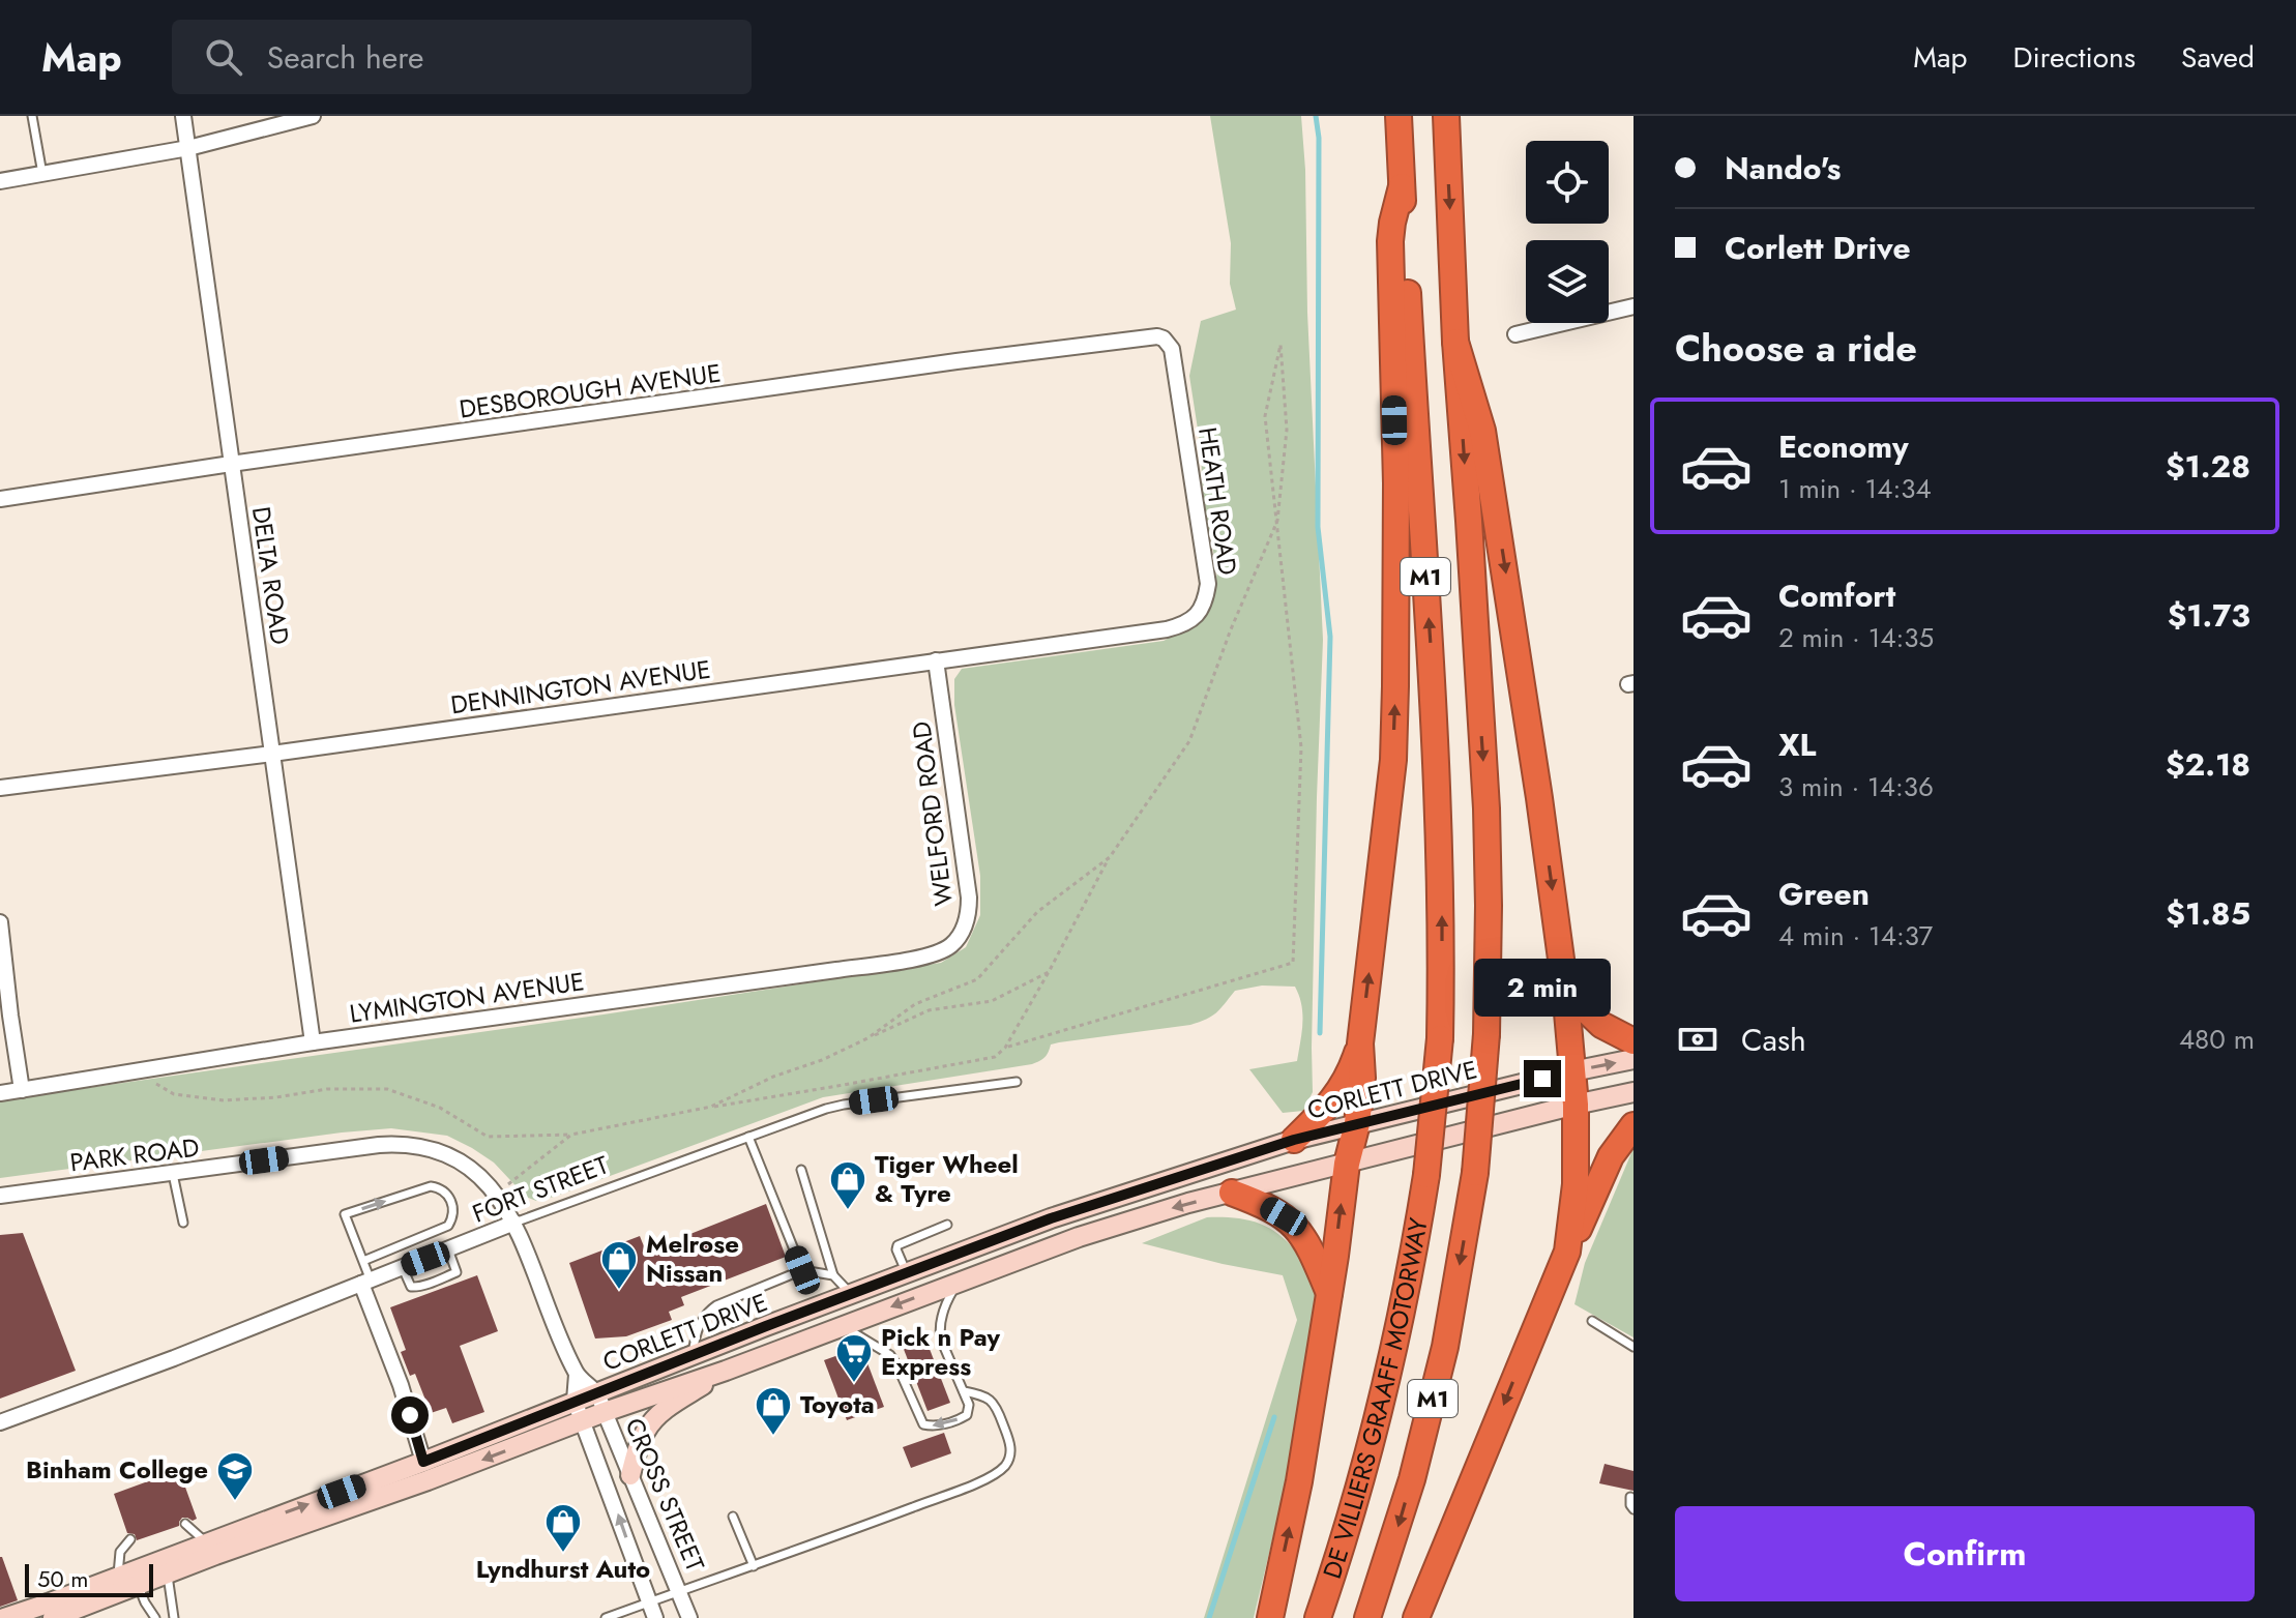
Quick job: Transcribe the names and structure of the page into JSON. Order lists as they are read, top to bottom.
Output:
{
  "streets": {
    "highway": ["M1", "DE VILLIERS GRAAFF MOTORWAY"],
    "main road": ["CORLETT DRIVE"],
    "street": [
      "DESBOROUGH AVENUE",
      "HEATH ROAD",
      "DELTA ROAD",
      "DENNINGTON AVENUE",
      "WELFORD ROAD",
      "LYMINGTON AVENUE",
      "PARK ROAD",
      "FORT STREET",
      "CROSS STREET"
    ]
  },
  "crossings": [
    ["DESBOROUGH AVENUE", "HEATH ROAD"],
    ["DESBOROUGH AVENUE", "DELTA ROAD"],
    ["HEATH ROAD", "DENNINGTON AVENUE"],
    ["DELTA ROAD", "DENNINGTON AVENUE"],
    ["DELTA ROAD", "LYMINGTON AVENUE"],
    ["M1", "DE VILLIERS GRAAFF MOTORWAY"],
    ["DENNINGTON AVENUE", "WELFORD ROAD"],
    ["WELFORD ROAD", "LYMINGTON AVENUE"],
    ["CORLETT DRIVE", "CROSS STREET"],
    ["PARK ROAD", "CROSS STREET"],
    ["FORT STREET", "CROSS STREET"]
  ],
  "places": {
    "shop": [
      "Tiger Wheel & Tyre",
      "Melrose Nissan",
      "Toyota",
      "Lyndhurst Auto"
    ],
    "supermarket": ["Pick n Pay Express"],
    "school or university": ["Binham College"]
  },
  "scale_bar": "50 m",
  "page": {
    "header": "Map",
    "search": "Search here",
    "nav": ["Map", "Directions", "Saved"],
    "banner": ["Nando's", "Corlett Drive"],
    "heading": "Choose a ride",
    "list": [
      {
        "name": "Economy",
        "note": "1 min · 14:34",
        "value": "$1.28"
      },
      {
        "name": "Comfort",
        "note": "2 min · 14:35",
        "value": "$1.73"
      },
      {
        "name": "XL",
        "note": "3 min · 14:36",
        "value": "$2.18"
      },
      {
        "name": "Green",
        "note": "4 min · 14:37",
        "value": "$1.85"
      }
    ],
    "bubble": "2 min",
    "pay": ["Cash", "480 m"],
    "buttons": "Confirm",
    "scale": "50 m"
  }
}
